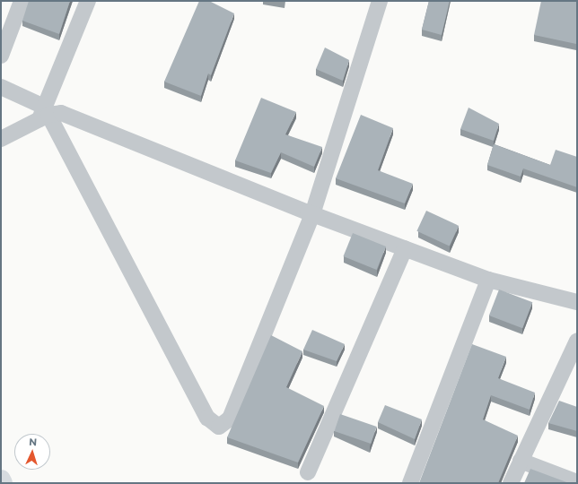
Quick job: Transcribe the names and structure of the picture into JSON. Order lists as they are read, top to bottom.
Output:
{
  "north": "top"
}
